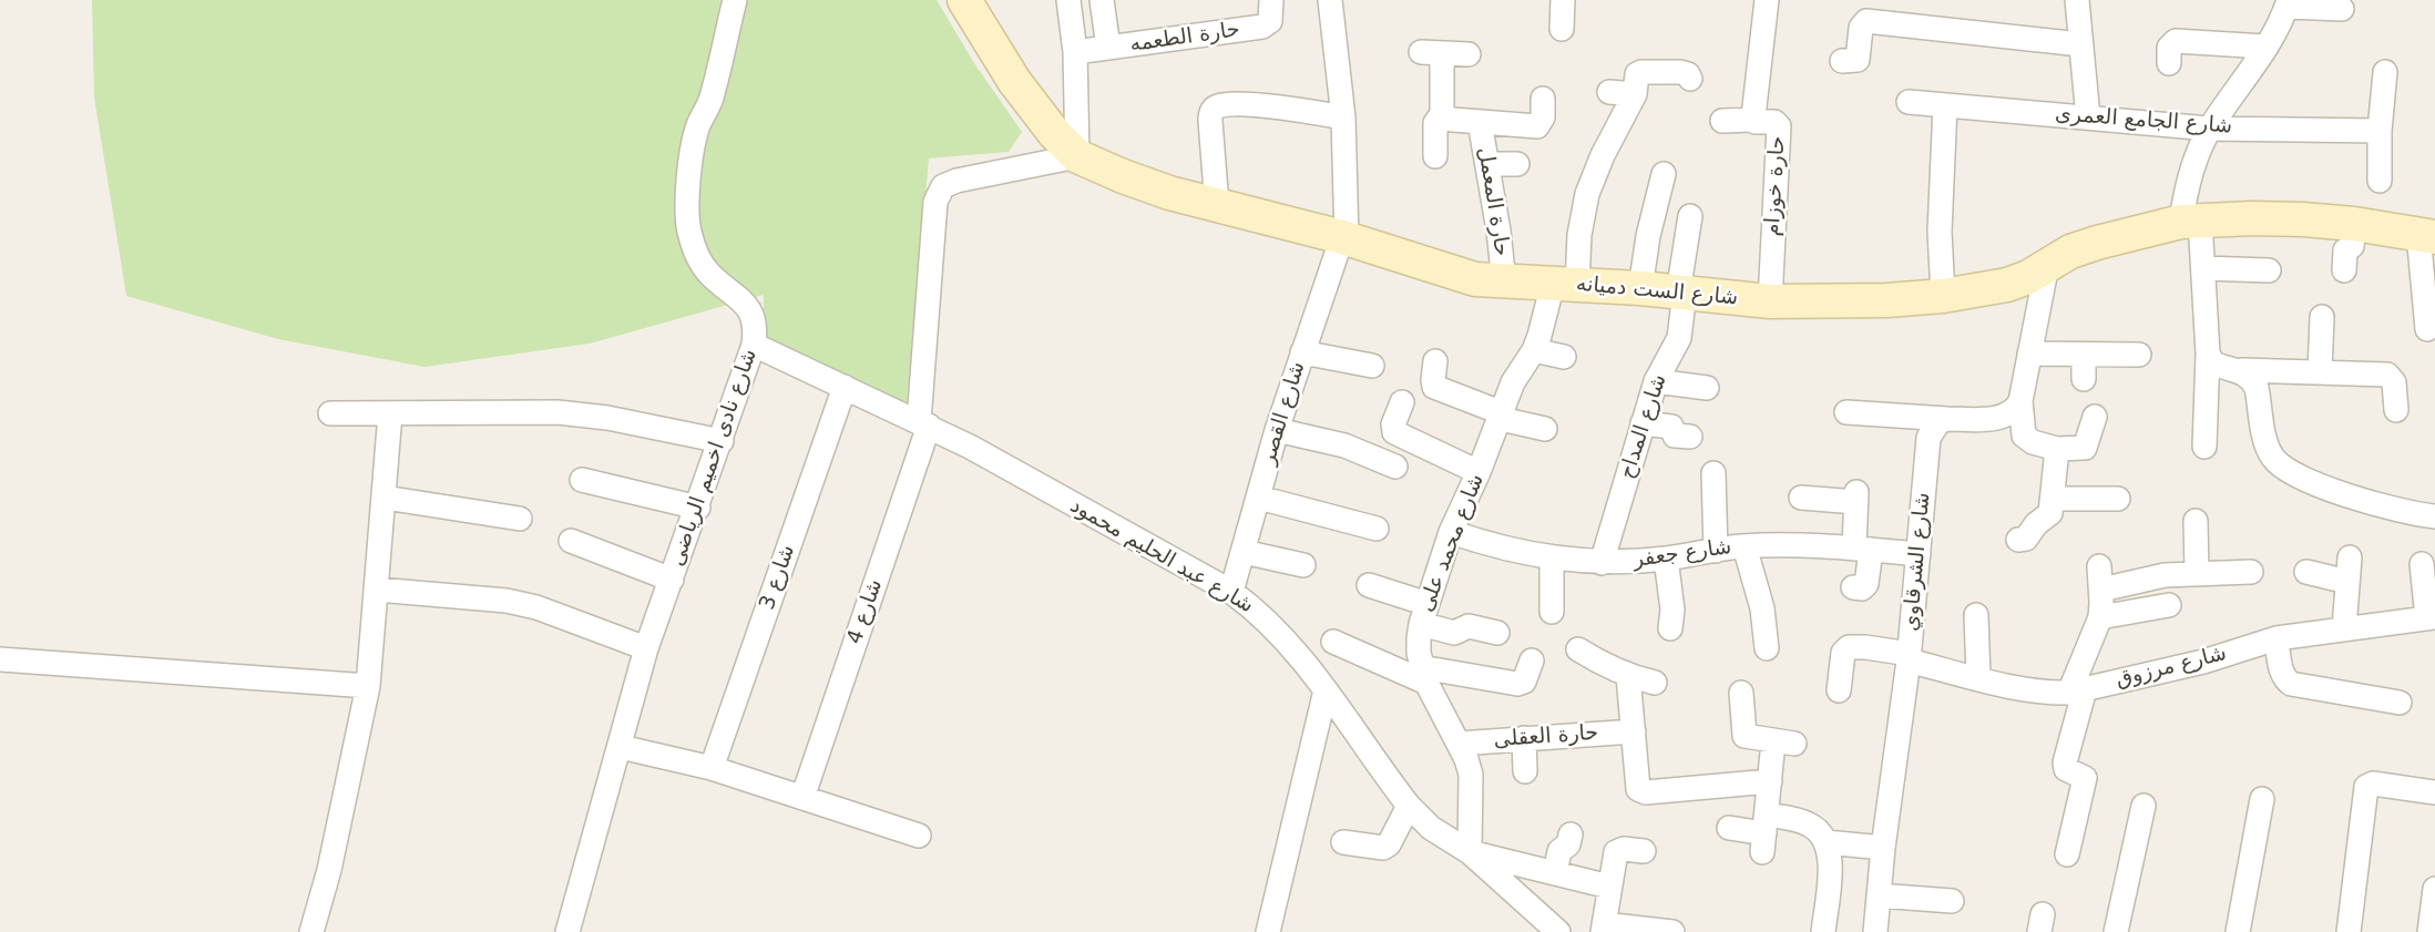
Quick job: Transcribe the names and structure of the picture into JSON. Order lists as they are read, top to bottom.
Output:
{
  "streets": {
    "street": [
      "حارة الطعمه",
      "شارع الجامع العمرى",
      "حارة خوزام",
      "حارة المعمل",
      "شارع الست دميانه",
      "شارع القصر",
      "شارع المداح",
      "شارع نادى اخميم الرياضى",
      "شارع محمد على",
      "شارع جعفر",
      "شارع عبد الحليم محمود",
      "شارع الشرقاوي",
      "شارع 3",
      "شارع 4",
      "شارع مرزوق",
      "حارة العقلى"
    ]
  },
  "crossings": [
    ["حارة خوزام", "شارع الست دميانه"],
    ["حارة المعمل", "شارع الست دميانه"],
    ["شارع الست دميانه", "شارع القصر"],
    ["شارع الست دميانه", "شارع المداح"],
    ["شارع الست دميانه", "شارع محمد على"],
    ["شارع الست دميانه", "شارع 4"],
    ["شارع القصر", "شارع عبد الحليم محمود"],
    ["شارع المداح", "شارع جعفر"],
    ["شارع نادى اخميم الرياضى", "شارع عبد الحليم محمود"],
    ["شارع محمد على", "شارع جعفر"],
    ["شارع محمد على", "شارع عبد الحليم محمود"],
    ["شارع محمد على", "حارة العقلى"],
    ["شارع جعفر", "شارع الشرقاوي"],
    ["شارع عبد الحليم محمود", "شارع 3"],
    ["شارع عبد الحليم محمود", "شارع 4"],
    ["شارع الشرقاوي", "شارع مرزوق"]
  ]
}
